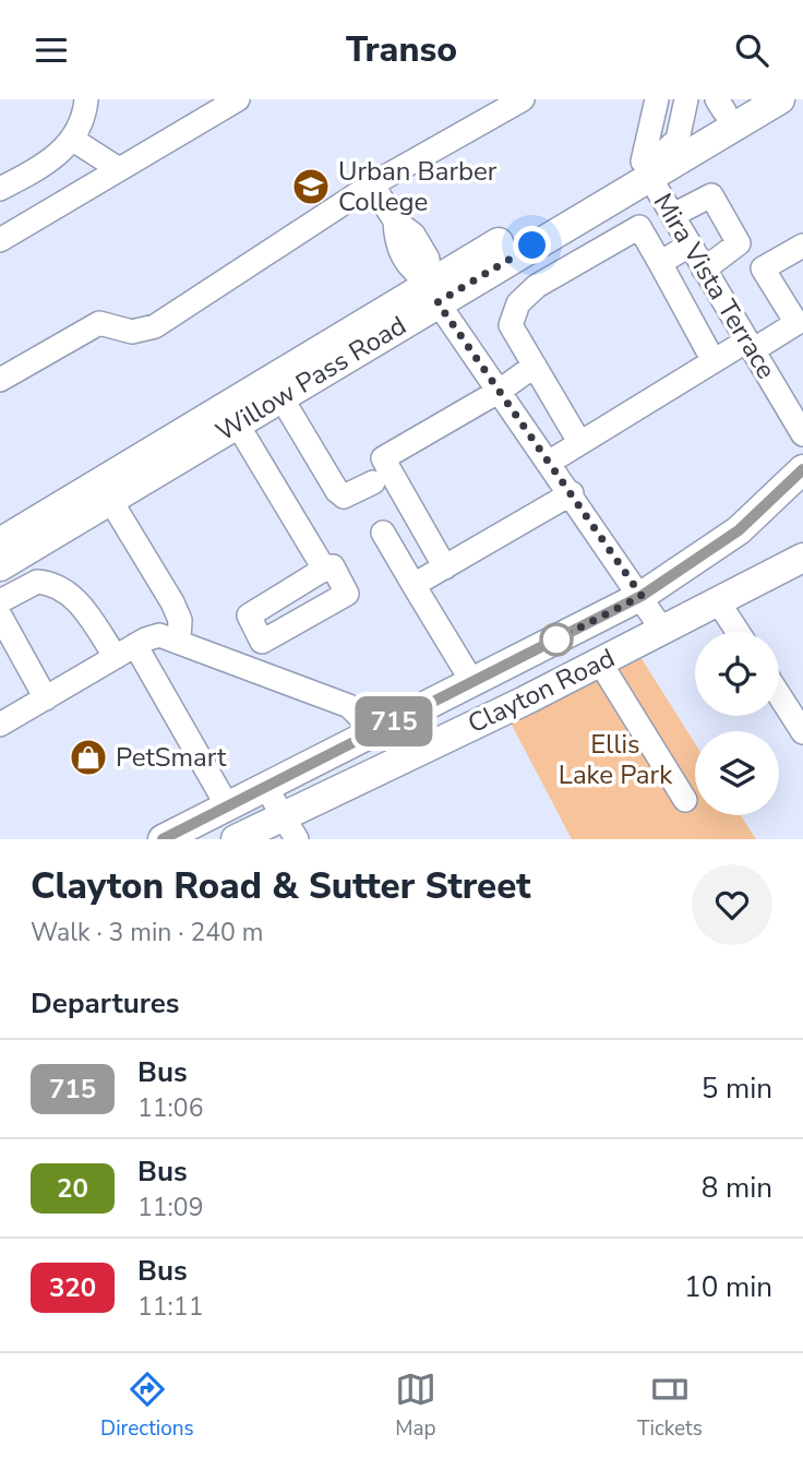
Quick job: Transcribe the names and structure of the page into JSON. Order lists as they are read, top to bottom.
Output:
{
  "streets": {
    "main road": ["Willow Pass Road", "Clayton Road"],
    "street": ["Mira Vista Terrace"]
  },
  "crossings": [
    ["Mira Vista Terrace", "Willow Pass Road"]
  ],
  "parks": ["Ellis Lake Park"],
  "places": {
    "school or university": ["Urban Barber College"],
    "shop": ["PetSmart"]
  },
  "lines": ["bus line 715"],
  "page": {
    "header": "Transo",
    "on_map": "715",
    "heading": [
      ["Clayton Road & Sutter Street", "Walk · 3 min · 240 m"],
      "Departures"
    ],
    "list": [
      {
        "mark": "715",
        "name": "Bus",
        "note": "11:06",
        "value": "5 min"
      },
      {
        "mark": "20",
        "name": "Bus",
        "note": "11:09",
        "value": "8 min"
      },
      {
        "mark": "320",
        "name": "Bus",
        "note": "11:11",
        "value": "10 min"
      }
    ],
    "tabs": ["Directions", "Map", "Tickets"]
  }
}
